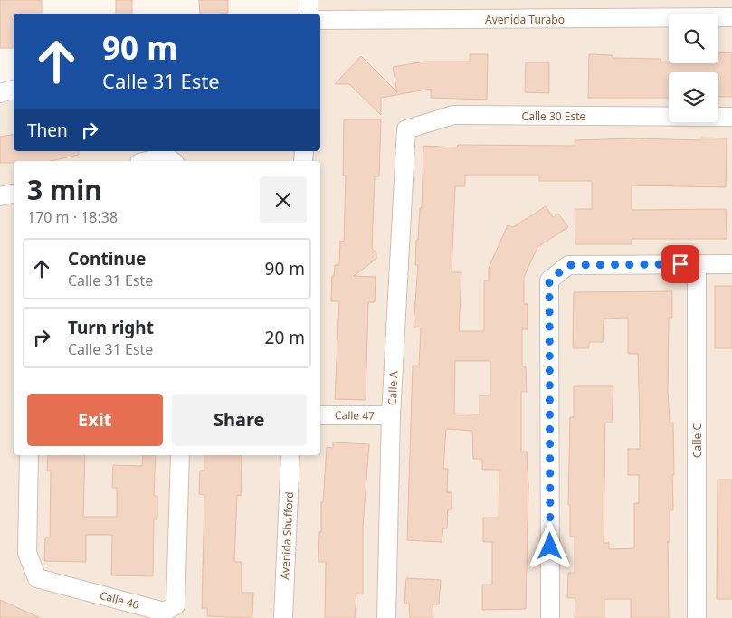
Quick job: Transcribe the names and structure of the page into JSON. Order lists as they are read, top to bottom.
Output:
{
  "streets": {
    "street": [
      "Avenida Turabo",
      "Calle 30 Este",
      "Calle A",
      "Calle 47",
      "Calle C",
      "Avenida Shufford",
      "Calle 46"
    ]
  },
  "crossings": [
    ["Calle 30 Este", "Calle A"],
    ["Calle A", "Calle 47"]
  ],
  "page": {
    "turn": ["90 m", "Calle 31 Este"],
    "then": "Then",
    "heading": ["3 min", "170 m · 18:38"],
    "list": [
      {
        "name": "Continue",
        "note": "Calle 31 Este",
        "value": "90 m"
      },
      {
        "name": "Turn right",
        "note": "Calle 31 Este",
        "value": "20 m"
      }
    ],
    "buttons": ["Exit", "Share"]
  }
}
